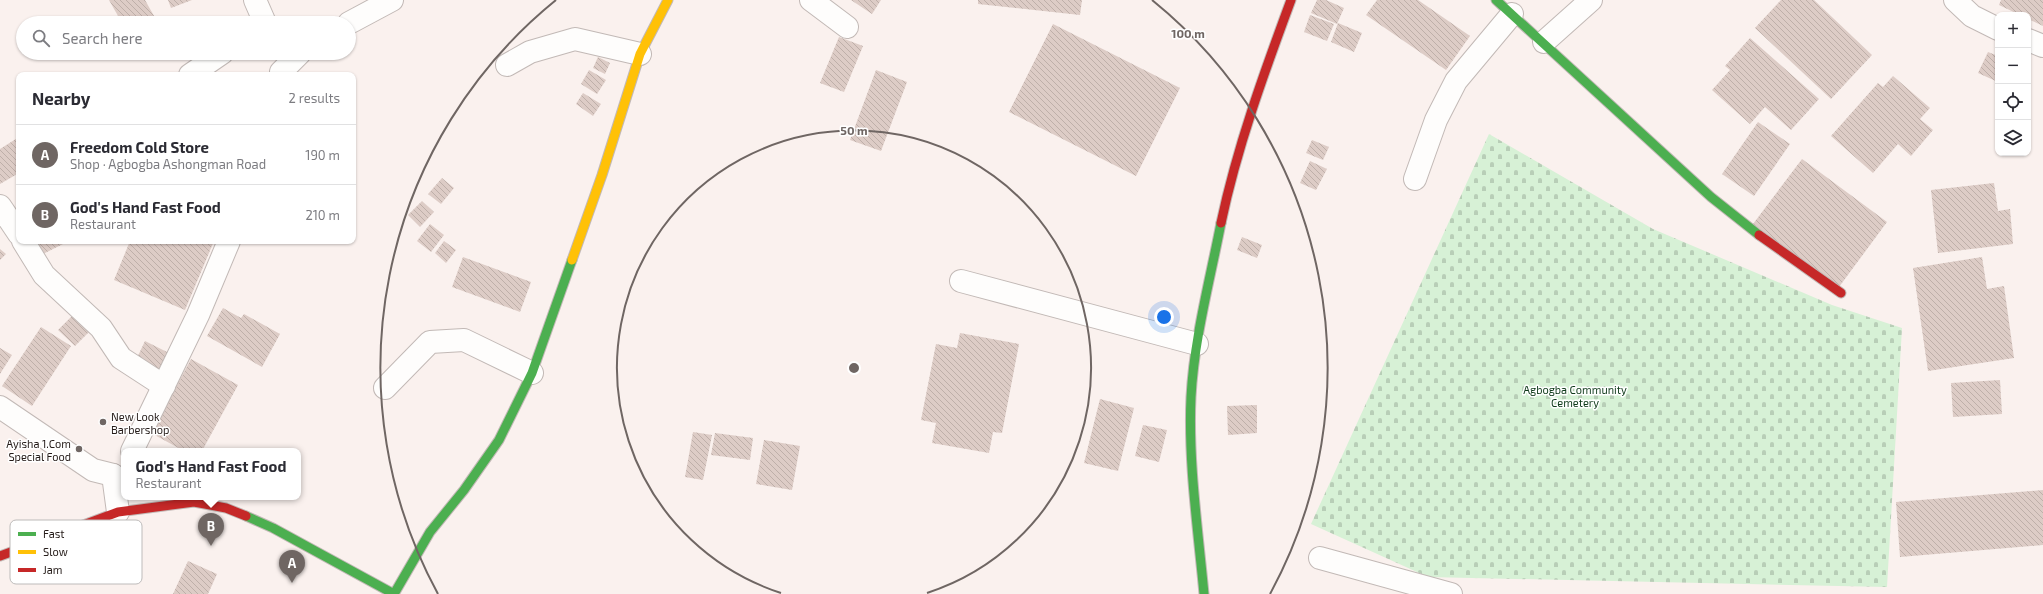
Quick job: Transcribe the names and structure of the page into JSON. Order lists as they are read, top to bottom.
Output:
{
  "parks": ["Agbogba Community Cemetery"],
  "places": ["New Look Barbershop", "Ayisha 1.Com Special Food"],
  "legend": ["Fast", "Slow", "Jam"],
  "page": {
    "map_buttons": ["+", "−"],
    "search": "Search here",
    "heading": ["Nearby", "2 results"],
    "list": [
      {
        "mark": "A",
        "name": "Freedom Cold Store",
        "note": "Shop · Agbogba Ashongman Road",
        "value": "190 m"
      },
      {
        "mark": "B",
        "name": "God's Hand Fast Food",
        "note": "Restaurant",
        "value": "210 m"
      }
    ],
    "popup": ["God's Hand Fast Food", "Restaurant"],
    "pins": ["B", "A"]
  },
  "rings": ["100 m", "50 m"]
}
